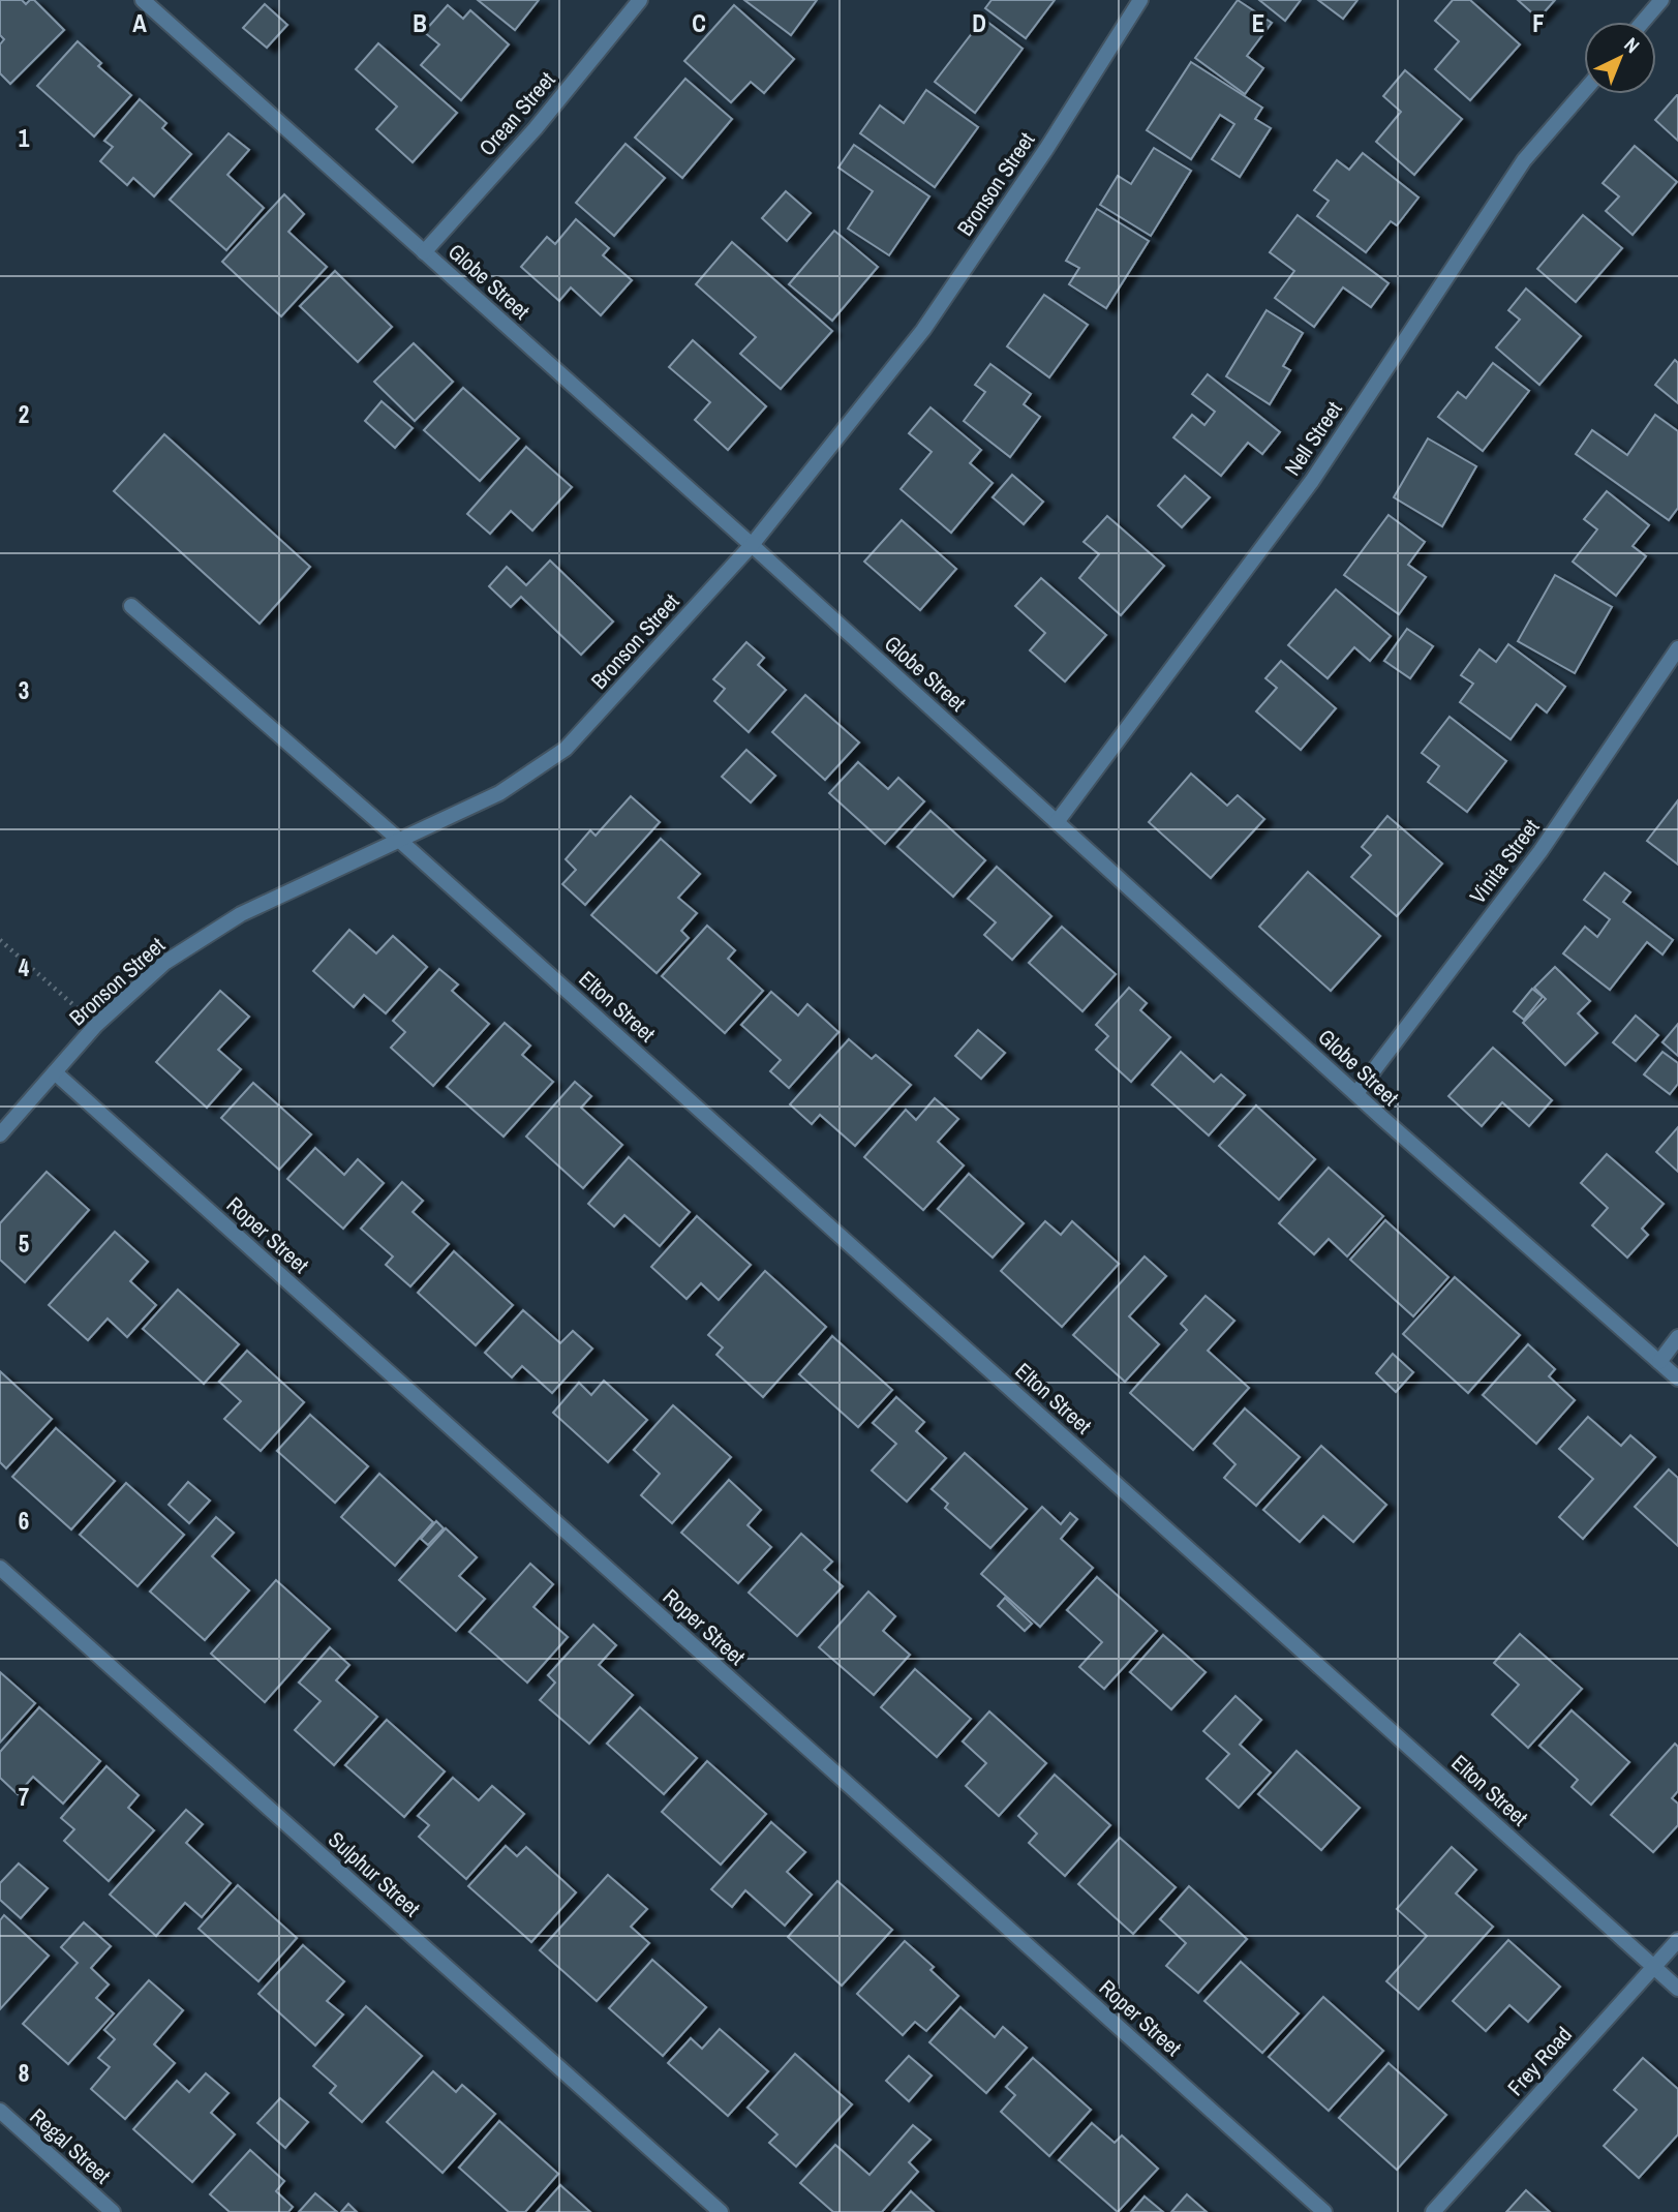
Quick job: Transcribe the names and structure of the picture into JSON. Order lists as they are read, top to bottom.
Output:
{
  "streets": {
    "street": [
      "Orean Street",
      "Bronson Street",
      "Globe Street",
      "Nell Street",
      "Vinita Street",
      "Elton Street",
      "Roper Street",
      "Sulphur Street",
      "Frey Road",
      "Regal Street"
    ]
  },
  "crossings": [
    ["Orean Street", "Globe Street"],
    ["Bronson Street", "Globe Street"],
    ["Bronson Street", "Elton Street"],
    ["Bronson Street", "Roper Street"],
    ["Globe Street", "Nell Street"],
    ["Globe Street", "Vinita Street"],
    ["Elton Street", "Frey Road"]
  ],
  "north": "top right",
  "grid": {
    "columns": [
      "A",
      "B",
      "C",
      "D",
      "E",
      "F"
    ],
    "rows": [
      "1",
      "2",
      "3",
      "4",
      "5",
      "6",
      "7",
      "8"
    ]
  }
}
